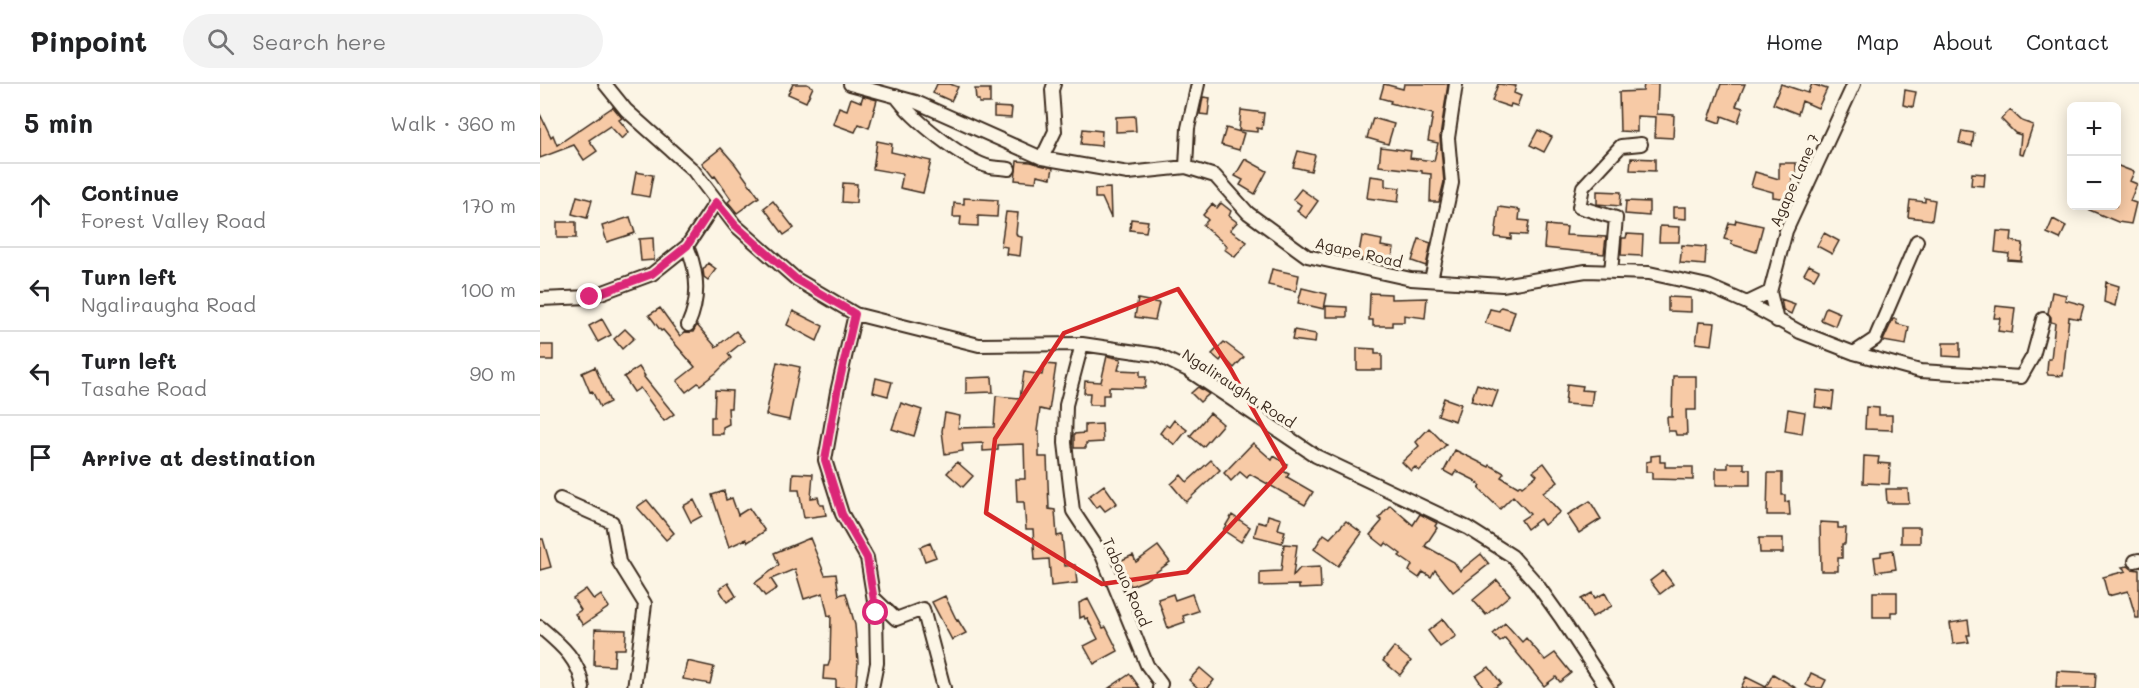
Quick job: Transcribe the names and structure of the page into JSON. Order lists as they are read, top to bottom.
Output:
{
  "streets": {
    "street": [
      "Agape Lane 7",
      "Agape Road",
      "Ngaliraugha Road",
      "Tabouo Road"
    ]
  },
  "crossings": [
    ["Agape Lane 7", "Agape Road"],
    ["Ngaliraugha Road", "Tabouo Road"]
  ],
  "page": {
    "header": "Pinpoint",
    "search": "Search here",
    "nav": [
      "Home",
      "Map",
      "About",
      "Contact"
    ],
    "heading": ["5 min", "Walk · 360 m"],
    "map_buttons": ["+", "−"],
    "list": [
      ["Continue", "Forest Valley Road", "170 m"],
      ["Turn left", "Ngaliraugha Road", "100 m"],
      ["Turn left", "Tasahe Road", "90 m"],
      "Arrive at destination"
    ]
  }
}
